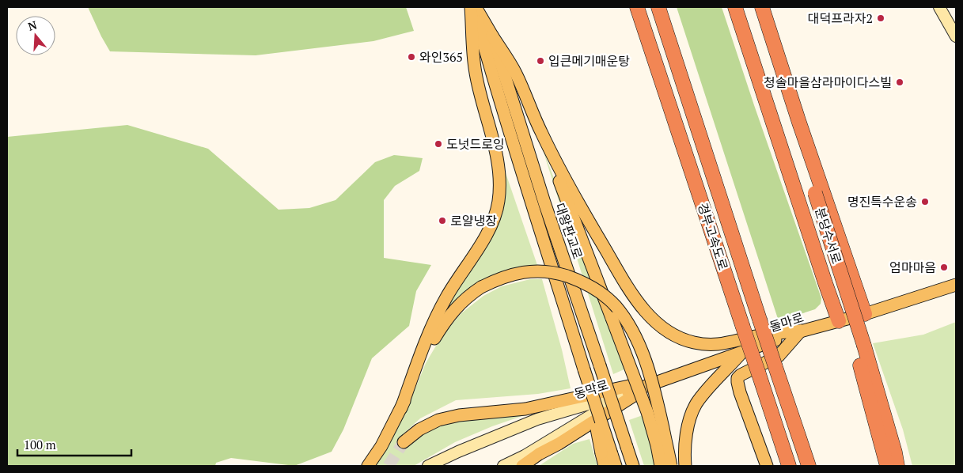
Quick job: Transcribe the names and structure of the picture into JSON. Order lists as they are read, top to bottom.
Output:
{
  "streets": {
    "highway": ["분당수서로", "경부고속도로"],
    "main road": ["대왕판교로", "돌마로", "동막로"]
  },
  "crossings": [
    ["돌마로", "동막로"]
  ],
  "places": [
    "대덕프라자2",
    "와인365",
    "입큰메기매운탕",
    "청솔마을삼라마이다스빌",
    "도넛드로잉",
    "명진특수운송",
    "로얄냉장",
    "엄마마음"
  ],
  "scale_bar": "100 m",
  "north": "top"
}
